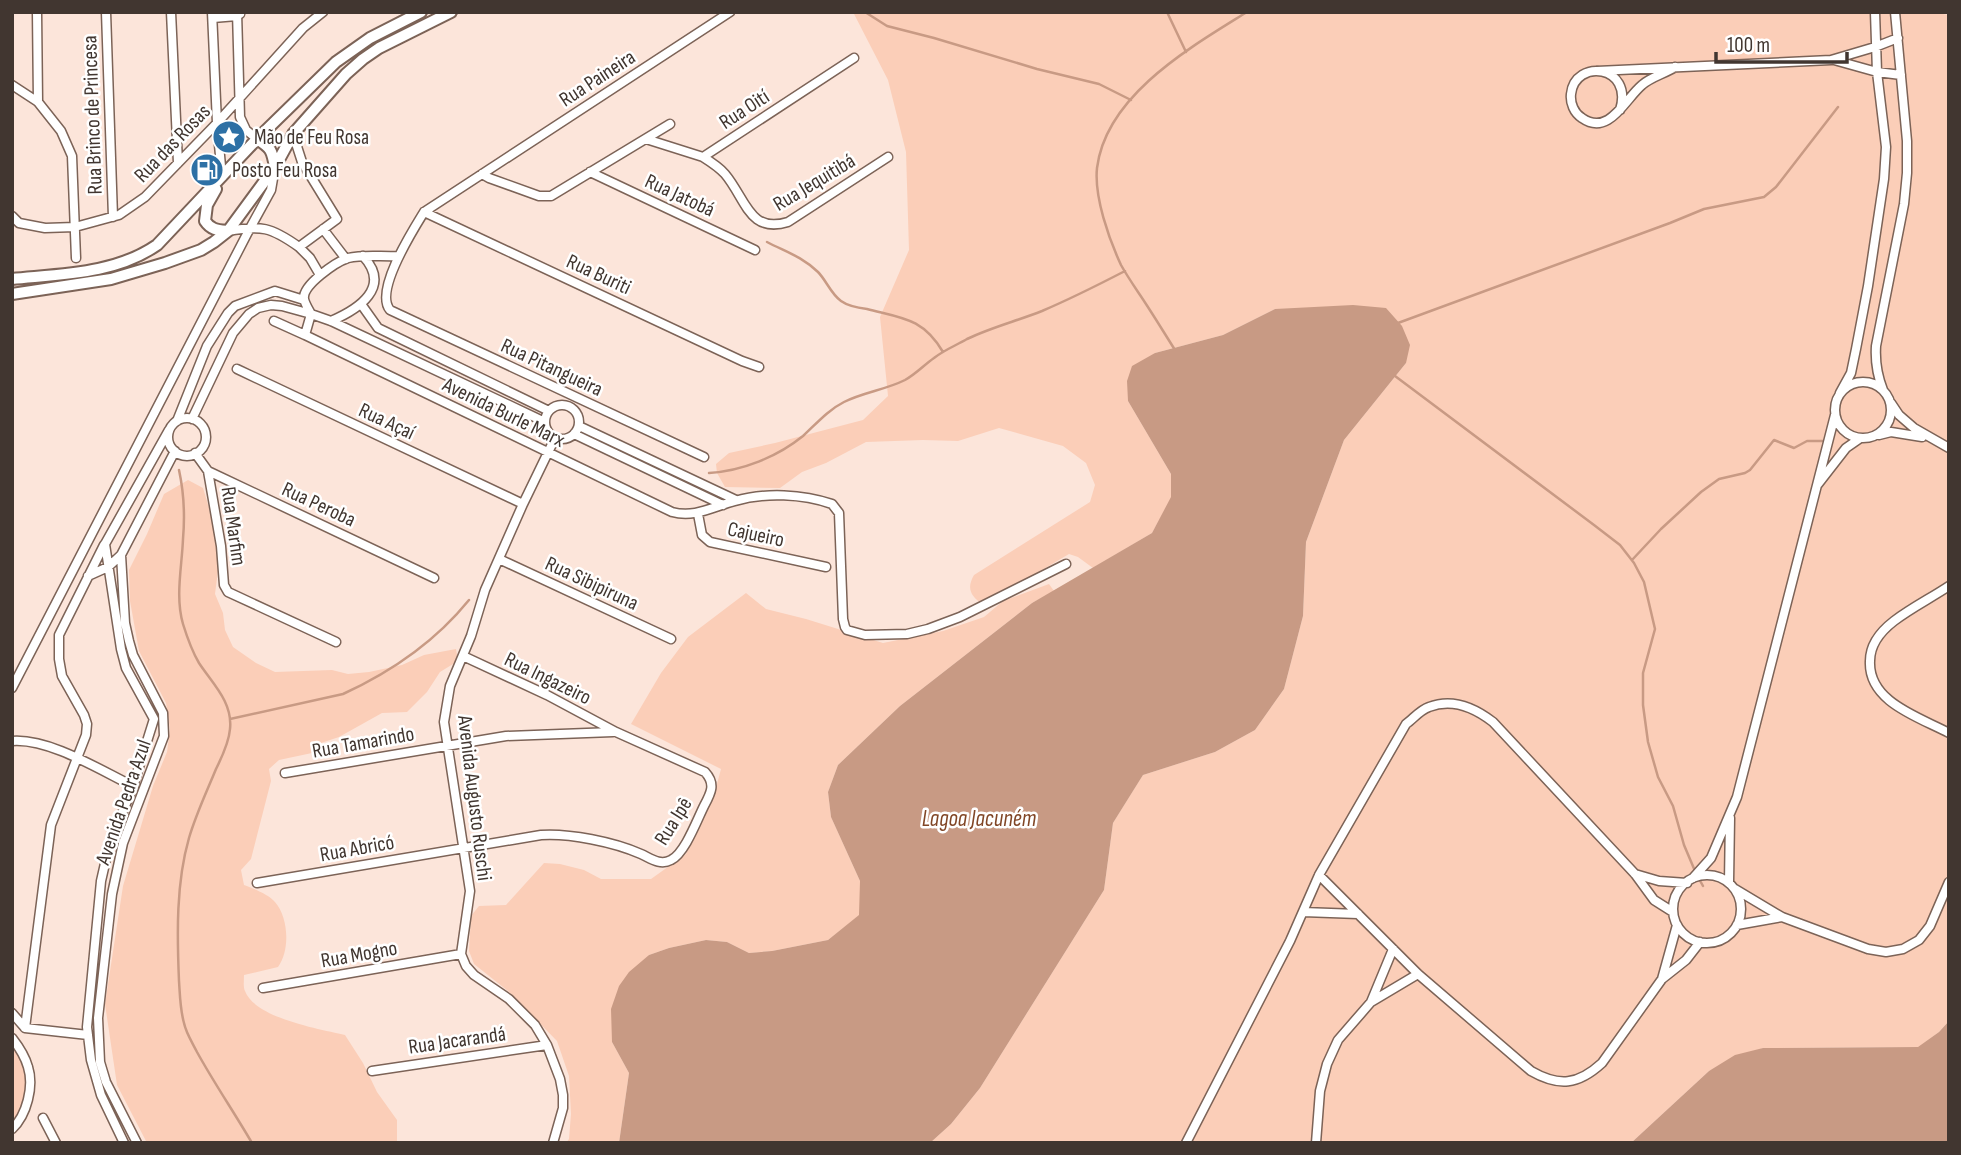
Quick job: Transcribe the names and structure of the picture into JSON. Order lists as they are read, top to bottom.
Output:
{
  "streets": {
    "street": [
      "Rua Paineira",
      "Rua Oití",
      "Rua Brinco de Princesa",
      "Rua das Rosas",
      "Rua Jequitibá",
      "Rua Jatobá",
      "Rua Buriti",
      "Rua Pitangueira",
      "Avenida Burle Marx",
      "Rua Açaí",
      "Rua Peroba",
      "Rua Marfim",
      "Cajueiro",
      "Rua Sibipiruna",
      "Rua Ingazeiro",
      "Rua Tamarindo",
      "Avenida Augusto Ruschi",
      "Avenida Pedra Azul",
      "Rua Ipê",
      "Rua Abricó",
      "Rua Mogno",
      "Rua Jacarandá"
    ]
  },
  "crossings": [
    ["Rua Paineira", "Rua Buriti"],
    ["Rua Oití", "Rua Jequitibá"],
    ["Rua Brinco de Princesa", "Rua das Rosas"],
    ["Avenida Burle Marx", "Cajueiro"],
    ["Avenida Burle Marx", "Avenida Augusto Ruschi"],
    ["Rua Açaí", "Avenida Augusto Ruschi"],
    ["Rua Peroba", "Rua Marfim"],
    ["Rua Sibipiruna", "Avenida Augusto Ruschi"],
    ["Rua Ingazeiro", "Rua Tamarindo"],
    ["Rua Ingazeiro", "Avenida Augusto Ruschi"],
    ["Rua Ingazeiro", "Rua Ipê"],
    ["Rua Tamarindo", "Avenida Augusto Ruschi"],
    ["Rua Tamarindo", "Rua Ipê"],
    ["Avenida Augusto Ruschi", "Rua Ipê"],
    ["Avenida Augusto Ruschi", "Rua Abricó"],
    ["Avenida Augusto Ruschi", "Rua Mogno"],
    ["Rua Ipê", "Rua Abricó"]
  ],
  "water": ["Lagoa Jacuném"],
  "places": {
    "place": ["Mão de Feu Rosa"],
    "fuel station": ["Posto Feu Rosa"]
  },
  "scale_bar": "100 m"
}
